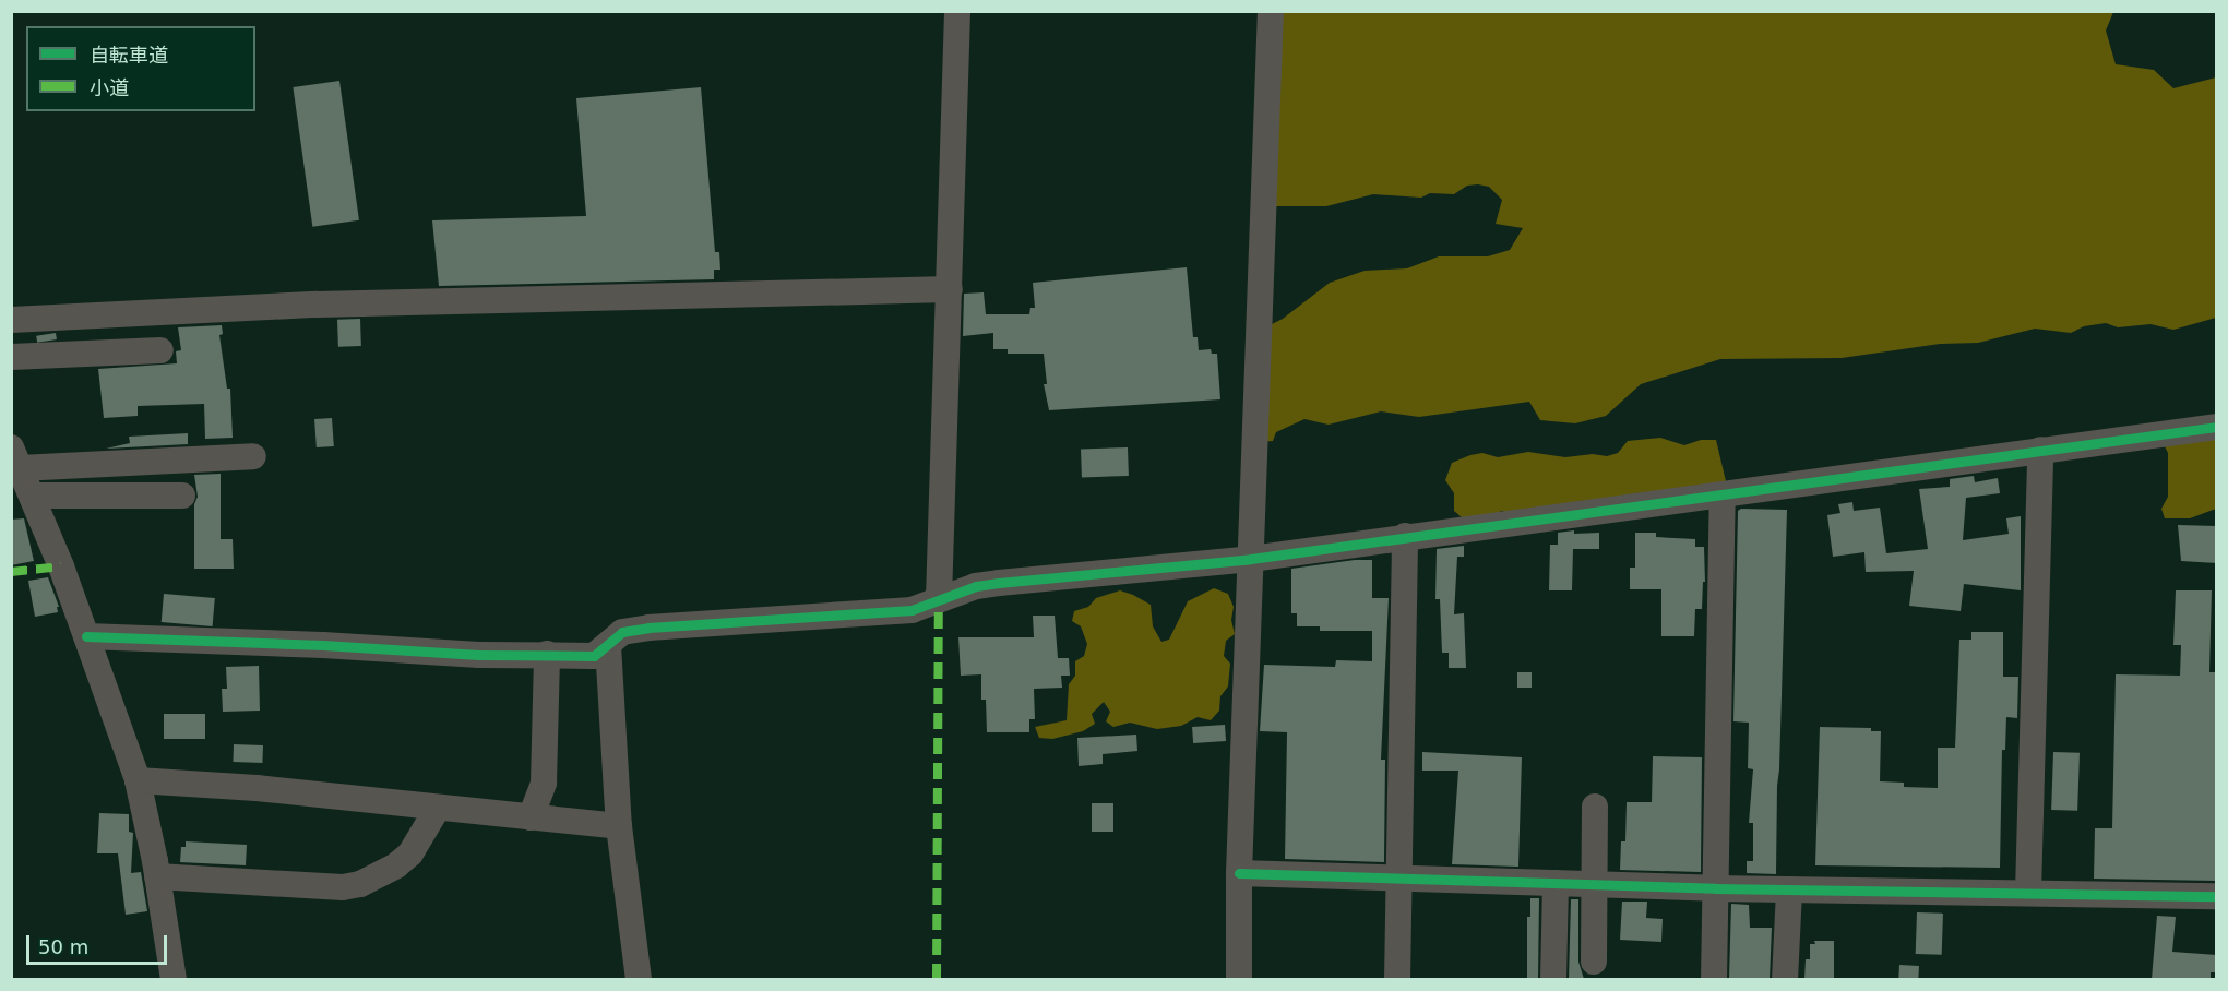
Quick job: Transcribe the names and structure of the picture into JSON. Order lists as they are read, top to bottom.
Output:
{
  "legend": ["自転車道", "小道"],
  "scale_bar": "50 m"
}
